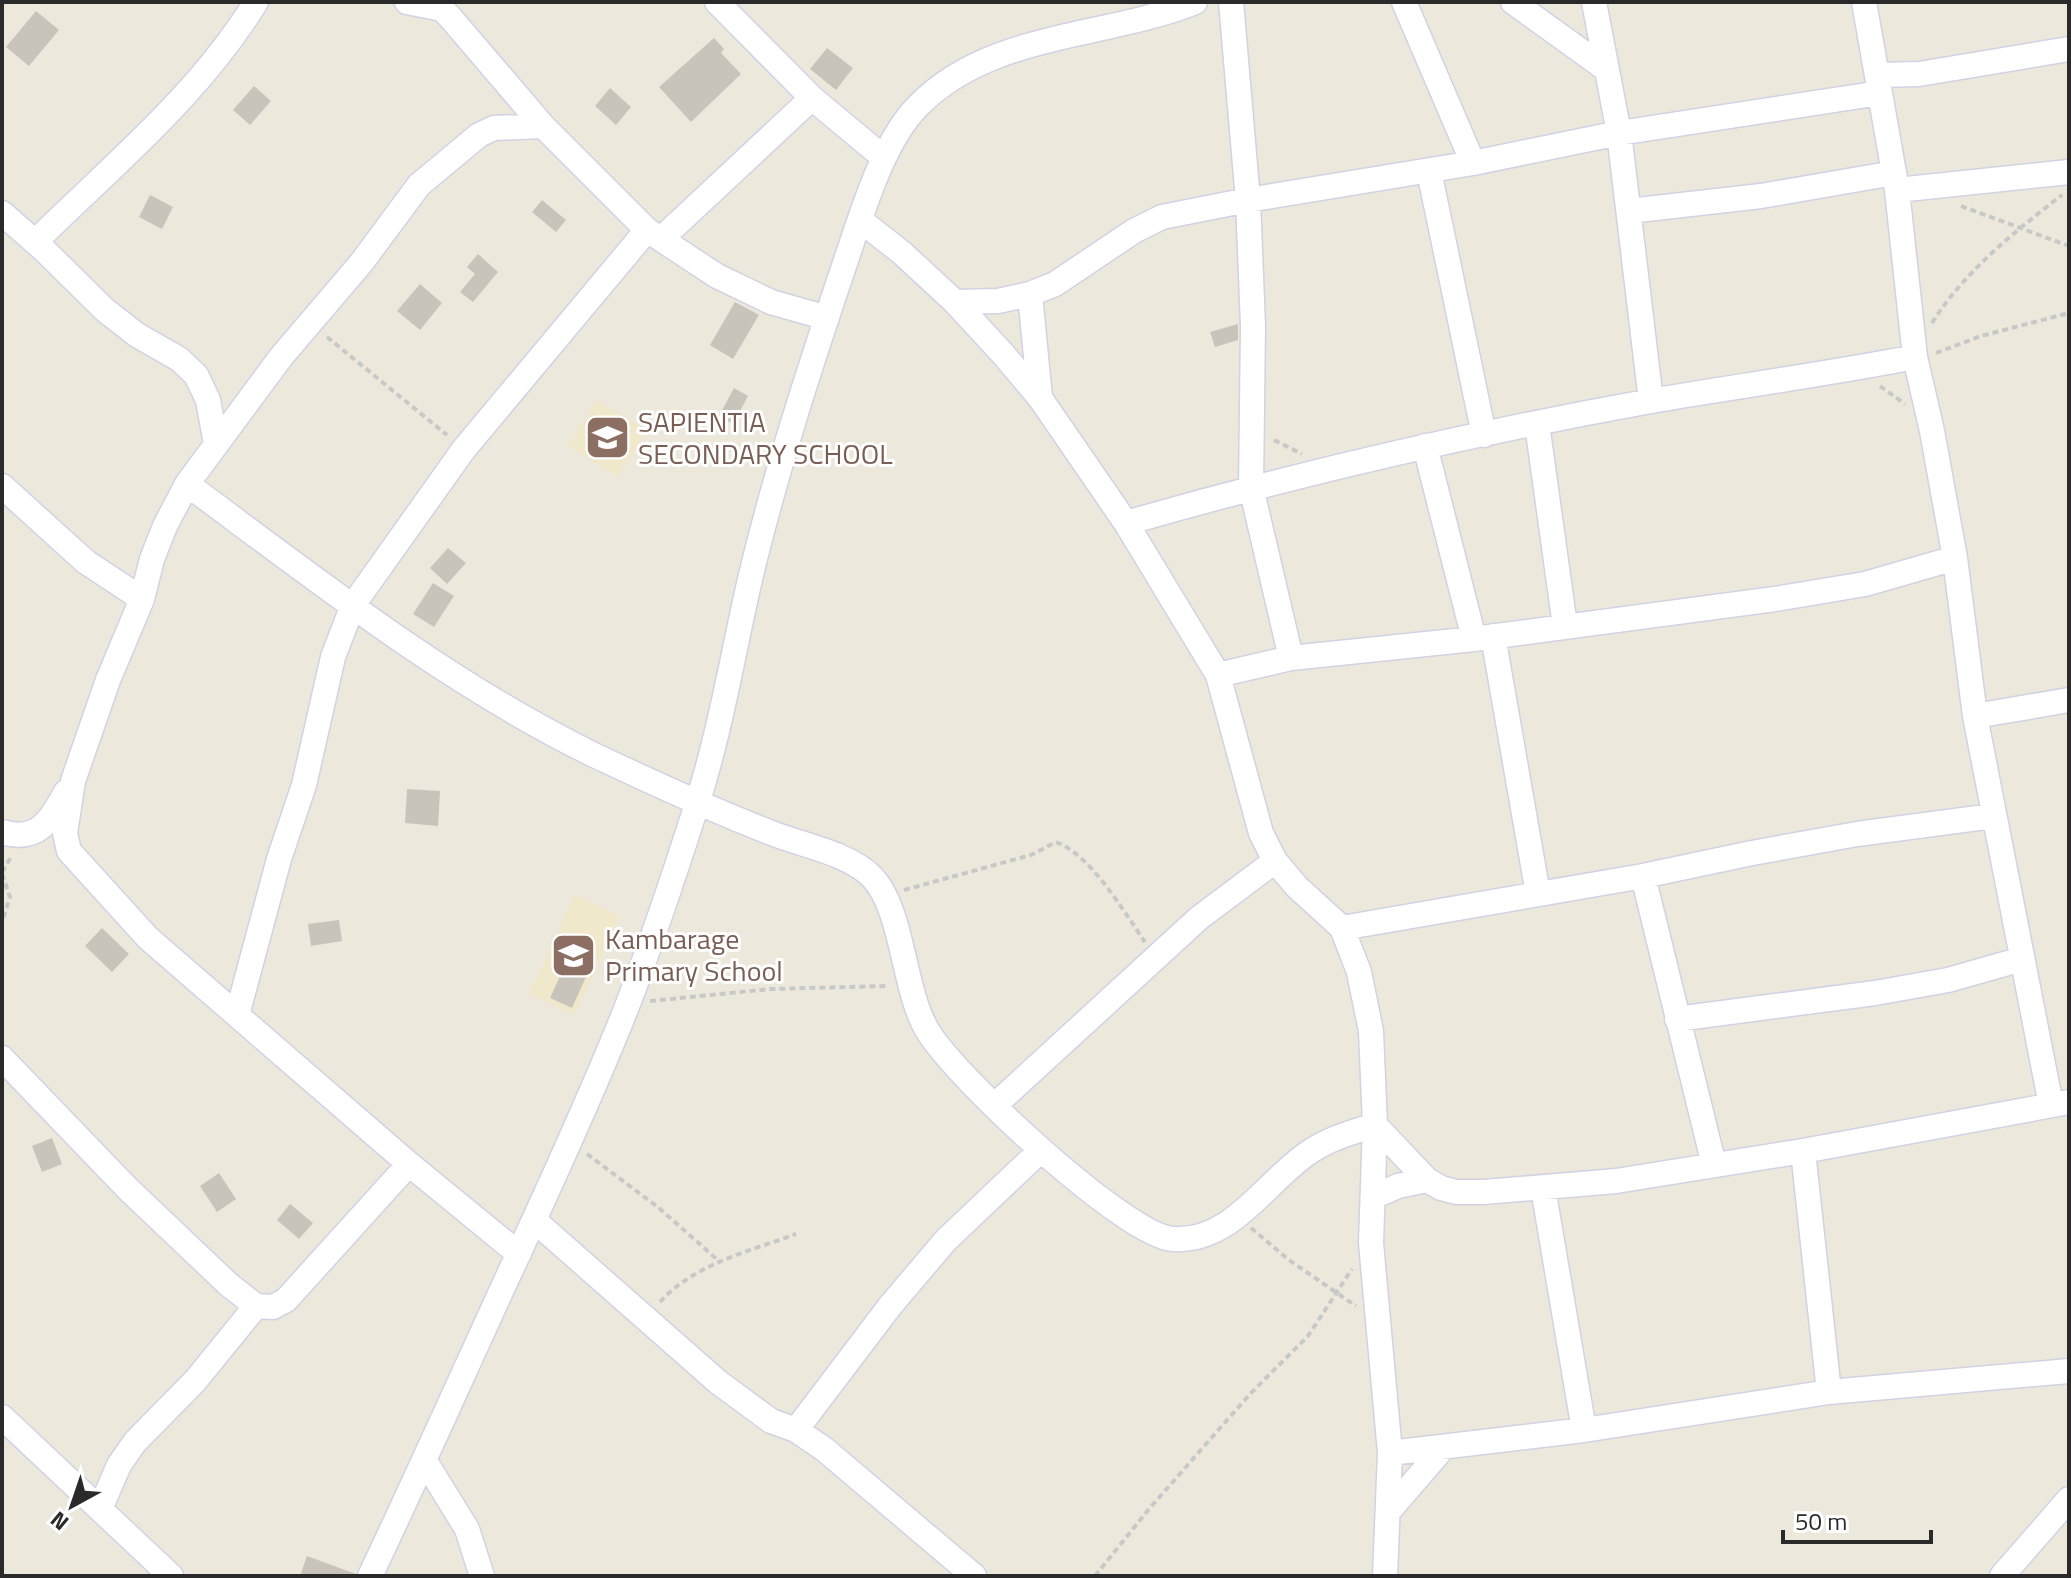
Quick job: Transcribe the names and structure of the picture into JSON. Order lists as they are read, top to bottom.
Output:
{
  "places": {
    "school or university": ["SAPIENTIA SECONDARY SCHOOL", "Kambarage Primary School"]
  },
  "scale_bar": "50 m",
  "north": "bottom left"
}
